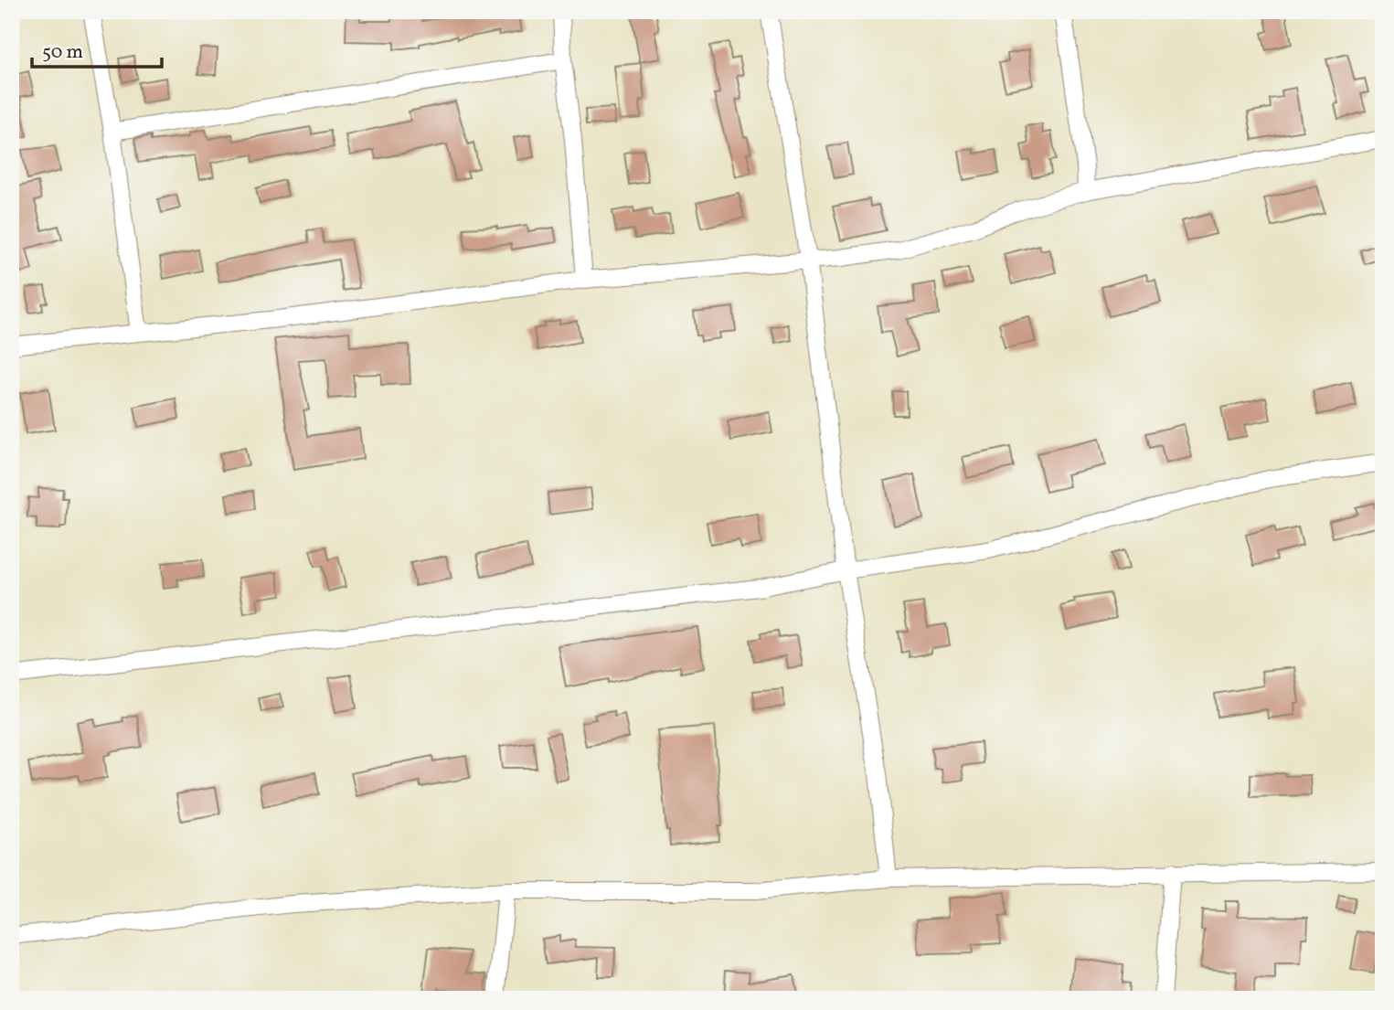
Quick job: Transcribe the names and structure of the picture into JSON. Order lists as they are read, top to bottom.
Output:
{
  "scale_bar": "50 m"
}
